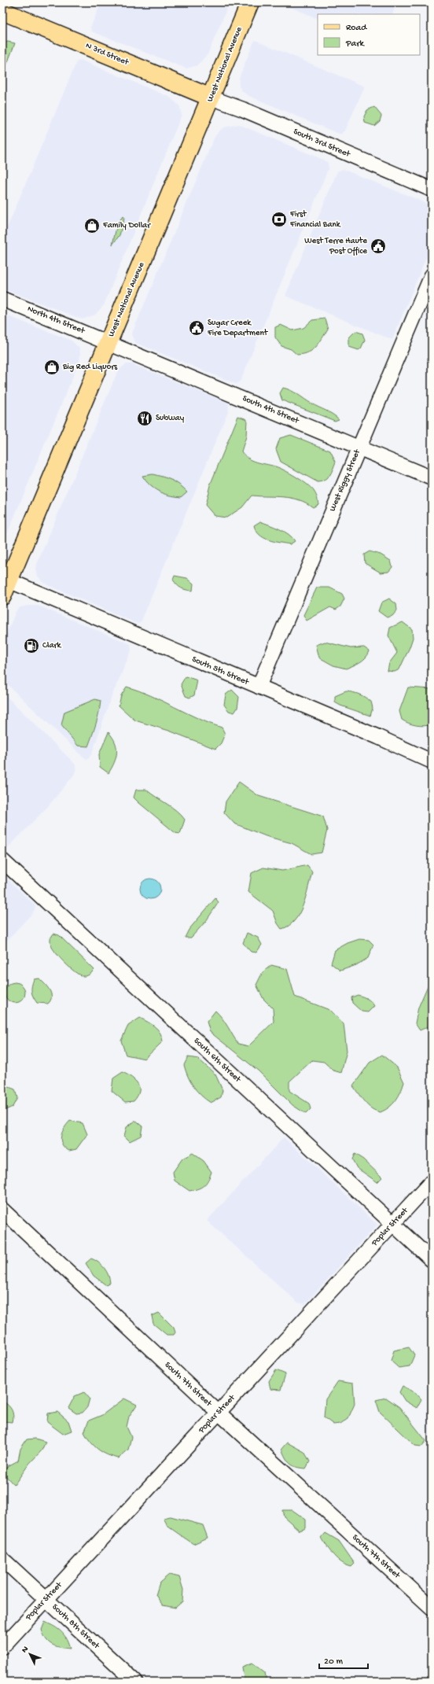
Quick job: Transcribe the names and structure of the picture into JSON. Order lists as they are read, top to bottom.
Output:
{
  "streets": {
    "main road": ["N 3rd Street", "West National Avenue"],
    "street": [
      "South 3rd Street",
      "North 4th Street",
      "South 4th Street",
      "West Riggy Street",
      "South 5th Street",
      "South 6th Street",
      "Poplar Street",
      "South 7th Street",
      "South 8th Street"
    ]
  },
  "crossings": [
    ["N 3rd Street", "West National Avenue"],
    ["N 3rd Street", "South 3rd Street"],
    ["West National Avenue", "South 3rd Street"],
    ["West National Avenue", "North 4th Street"],
    ["West National Avenue", "South 4th Street"],
    ["West National Avenue", "South 5th Street"],
    ["North 4th Street", "South 4th Street"],
    ["South 4th Street", "West Riggy Street"],
    ["West Riggy Street", "South 5th Street"],
    ["South 6th Street", "Poplar Street"],
    ["Poplar Street", "South 7th Street"],
    ["Poplar Street", "South 8th Street"]
  ],
  "places": {
    "bank": ["First Financial Bank"],
    "shop": ["Family Dollar", "Big Red Liquors"],
    "public building": ["West Terre Haute Post Office", "Sugar Creek Fire Department"],
    "restaurant": ["Subway"],
    "fuel station": ["Clark"]
  },
  "legend": ["Road", "Park"],
  "scale_bar": "20 m",
  "north": "top left"
}
